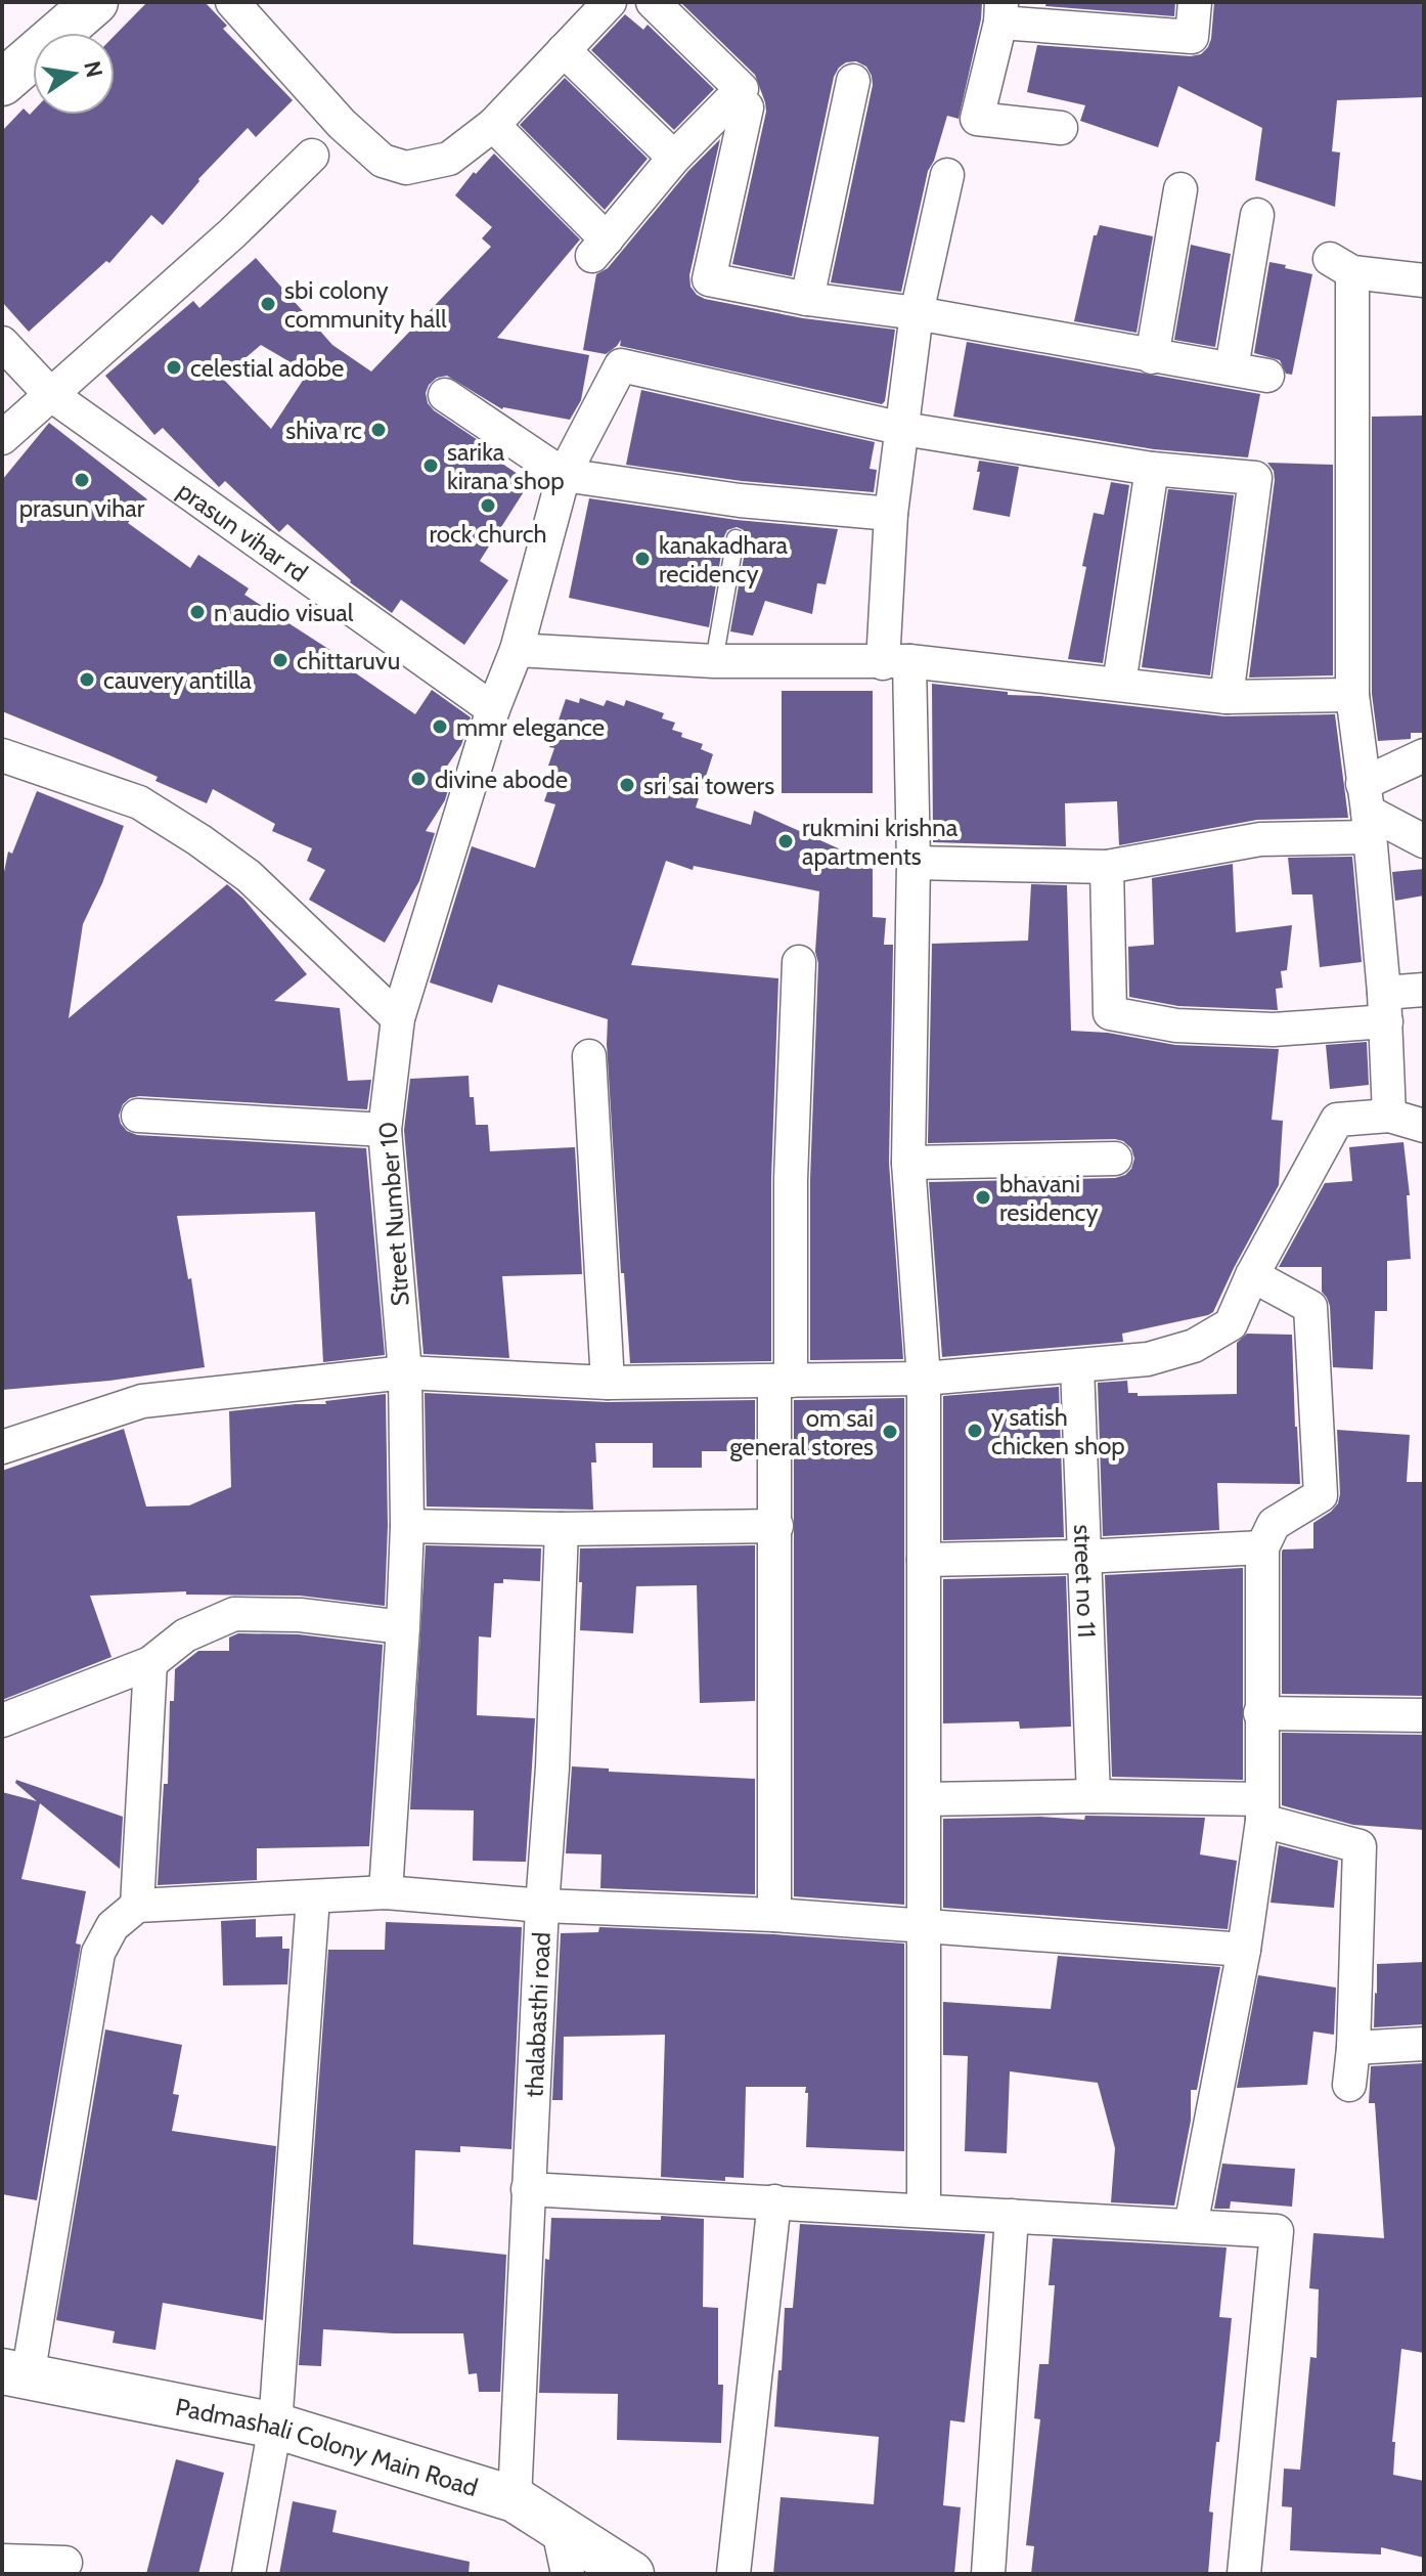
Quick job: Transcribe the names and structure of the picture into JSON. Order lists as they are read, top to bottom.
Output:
{
  "streets": {
    "street": [
      "prasun vihar rd",
      "Street Number 10",
      "street no 11",
      "thalabasthi road",
      "Padmashali Colony Main Road"
    ]
  },
  "crossings": [
    ["prasun vihar rd", "Street Number 10"],
    ["thalabasthi road", "Padmashali Colony Main Road"]
  ],
  "places": [
    "sbi colony community hall",
    "celestial adobe",
    "shiva rc",
    "sarika kirana shop",
    "prasun vihar",
    "rock church",
    "kanakadhara recidency",
    "n audio visual",
    "chittaruvu",
    "cauvery antilla",
    "mmr elegance",
    "divine abode",
    "sri sai towers",
    "rukmini krishna apartments",
    "bhavani residency",
    "y satish chicken shop",
    "om sai general stores"
  ],
  "north": "right"
}
